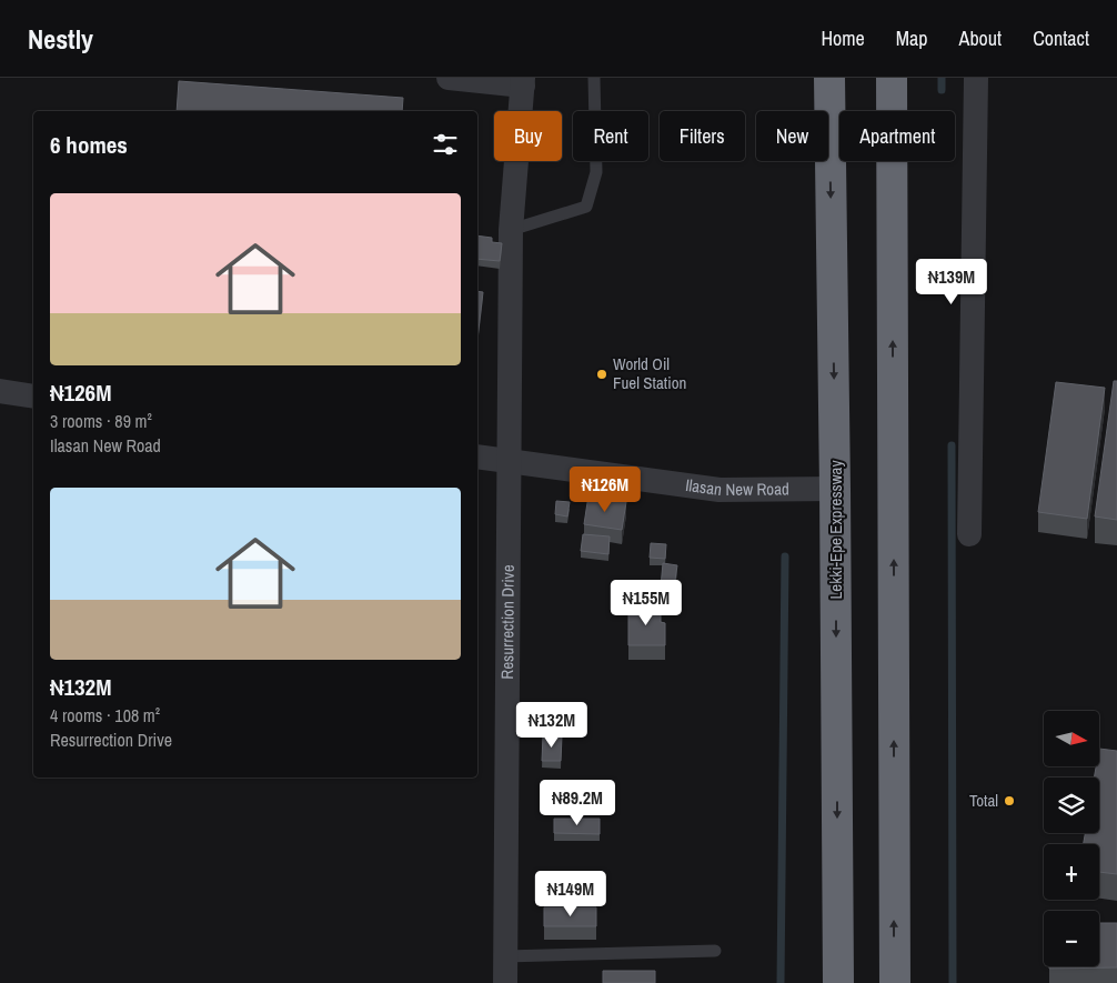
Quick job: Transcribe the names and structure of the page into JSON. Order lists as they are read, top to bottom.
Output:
{
  "streets": {
    "highway": ["Lekki-Epe Expressway"],
    "street": ["Ilasan New Road", "Resurrection Drive"]
  },
  "crossings": [
    ["Ilasan New Road", "Lekki-Epe Expressway"],
    ["Ilasan New Road", "Resurrection Drive"]
  ],
  "places": ["World Oil Fuel Station", "Total"],
  "north": "right",
  "page": {
    "header": "Nestly",
    "nav": [
      "Home",
      "Map",
      "About",
      "Contact"
    ],
    "chip": [
      "Buy",
      "Rent",
      "Filters",
      "New",
      "Apartment"
    ],
    "heading": "6 homes",
    "list": [
      {
        "name": "₦126M",
        "note": "3 rooms · 89 m² · Ilasan New Road"
      },
      {
        "name": "₦132M",
        "note": "4 rooms · 108 m² · Resurrection Drive"
      }
    ],
    "price": [
      "₦139M",
      "₦126M",
      "₦155M",
      "₦132M",
      "₦89.2M",
      "₦149M"
    ],
    "map_buttons": ["+", "−"]
  }
}
